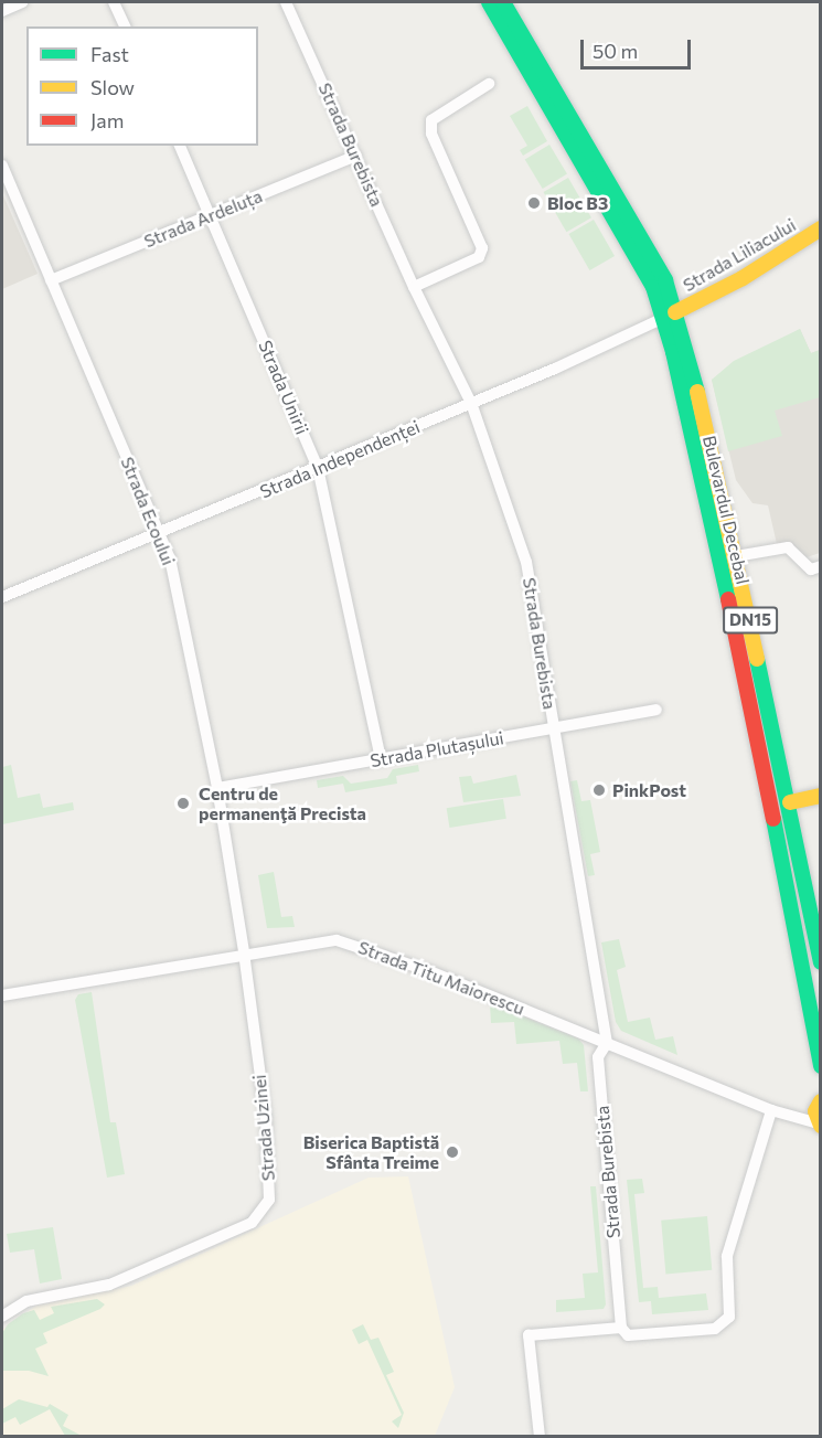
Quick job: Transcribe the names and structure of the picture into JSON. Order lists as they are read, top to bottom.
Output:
{
  "streets": {
    "main road": ["Strada Liliacului", "Bulevardul Decebal", "DN15"],
    "street": [
      "Strada Burebista",
      "Strada Ardeluța",
      "Strada Unirii",
      "Strada Independenței",
      "Strada Ecoului",
      "Strada Plutașului",
      "Strada Titu Maiorescu",
      "Strada Uzinei"
    ]
  },
  "crossings": [
    ["Strada Burebista", "Strada Ardeluța"],
    ["Strada Burebista", "Strada Independenței"],
    ["Strada Burebista", "Strada Plutașului"],
    ["Strada Burebista", "Strada Titu Maiorescu"],
    ["Strada Ardeluța", "Strada Unirii"],
    ["Strada Ardeluța", "Strada Ecoului"],
    ["Strada Liliacului", "Strada Independenței"],
    ["Strada Liliacului", "Bulevardul Decebal"],
    ["Strada Unirii", "Strada Independenței"],
    ["Strada Unirii", "Strada Plutașului"],
    ["Strada Independenței", "Bulevardul Decebal"],
    ["Strada Independenței", "Strada Ecoului"],
    ["Strada Ecoului", "Strada Plutașului"],
    ["Strada Ecoului", "Strada Titu Maiorescu"],
    ["Strada Ecoului", "Strada Uzinei"],
    ["Strada Titu Maiorescu", "Strada Uzinei"]
  ],
  "places": [
    "Bloc B3",
    "PinkPost",
    "Centru de permanenţă Precista",
    "Biserica Baptistă Sfânta Treime"
  ],
  "legend": ["Fast", "Slow", "Jam"],
  "scale_bar": "50 m"
}
